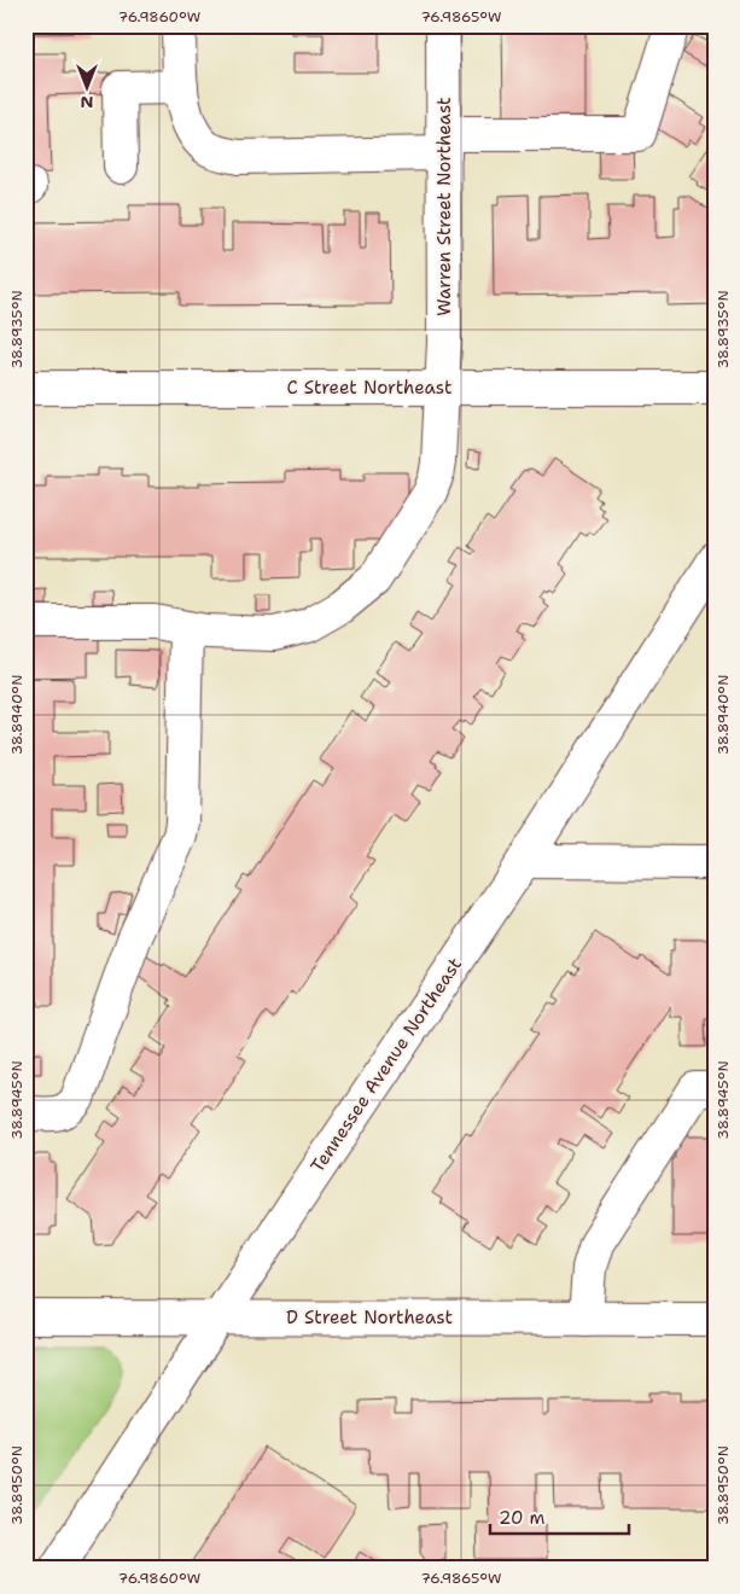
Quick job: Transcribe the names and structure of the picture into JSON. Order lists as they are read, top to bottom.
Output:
{
  "streets": {
    "street": [
      "Warren Street Northeast",
      "C Street Northeast",
      "Tennessee Avenue Northeast",
      "D Street Northeast"
    ]
  },
  "crossings": [
    ["Warren Street Northeast", "C Street Northeast"],
    ["Tennessee Avenue Northeast", "D Street Northeast"]
  ],
  "scale_bar": "20 m",
  "north": "bottom",
  "coordinates": [
    "76.9860°W",
    "76.9865°W",
    "38.8935°N",
    "38.8940°N",
    "38.8945°N",
    "38.8950°N"
  ]
}
